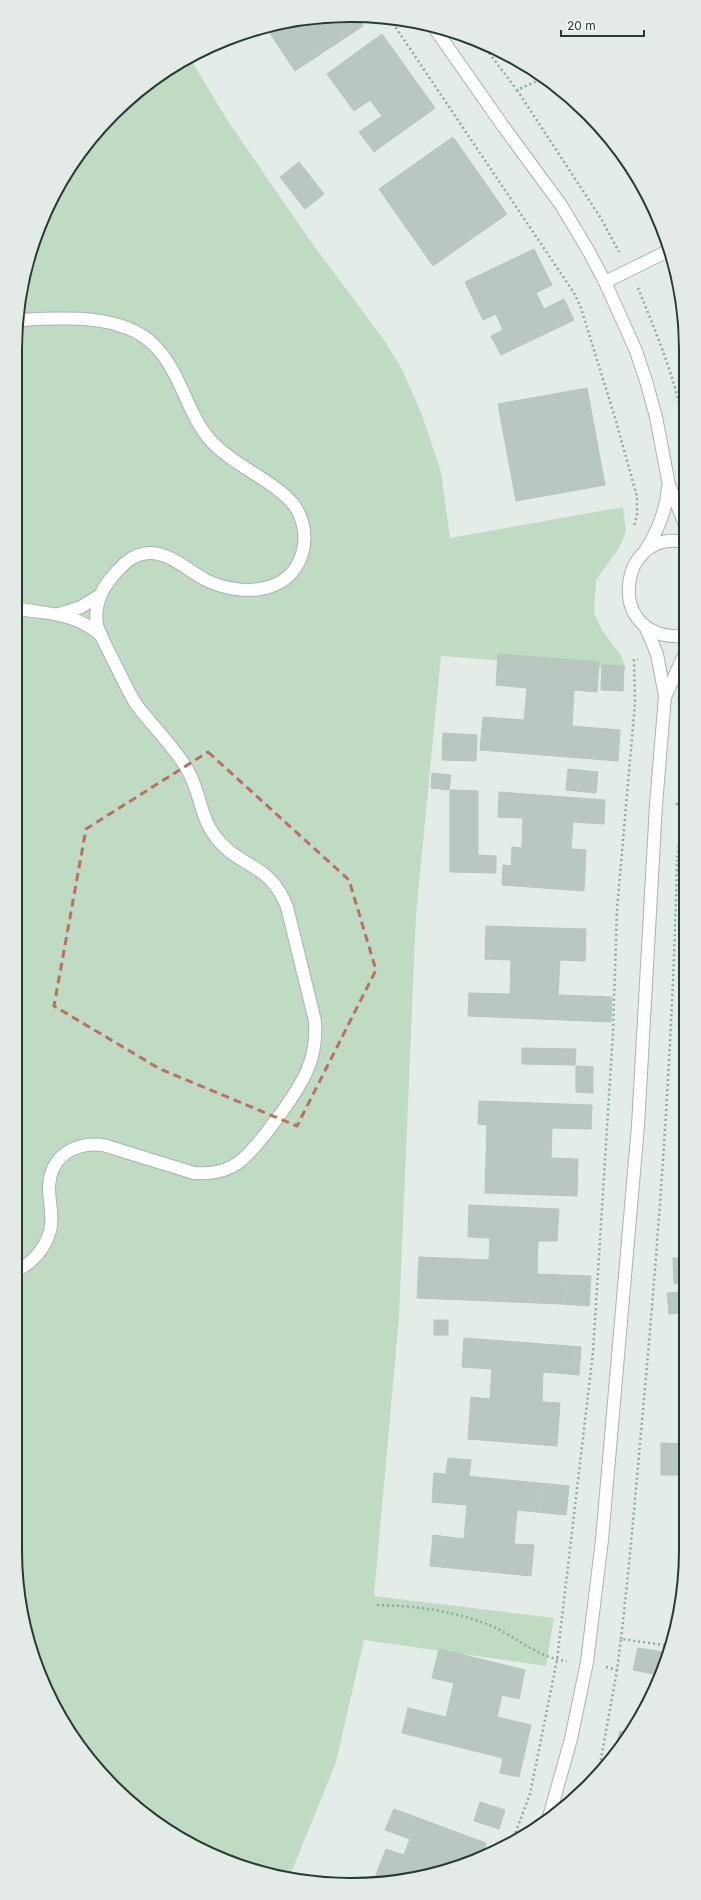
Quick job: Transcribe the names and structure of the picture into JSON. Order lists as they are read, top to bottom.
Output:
{
  "scale_bar": "20 m"
}
